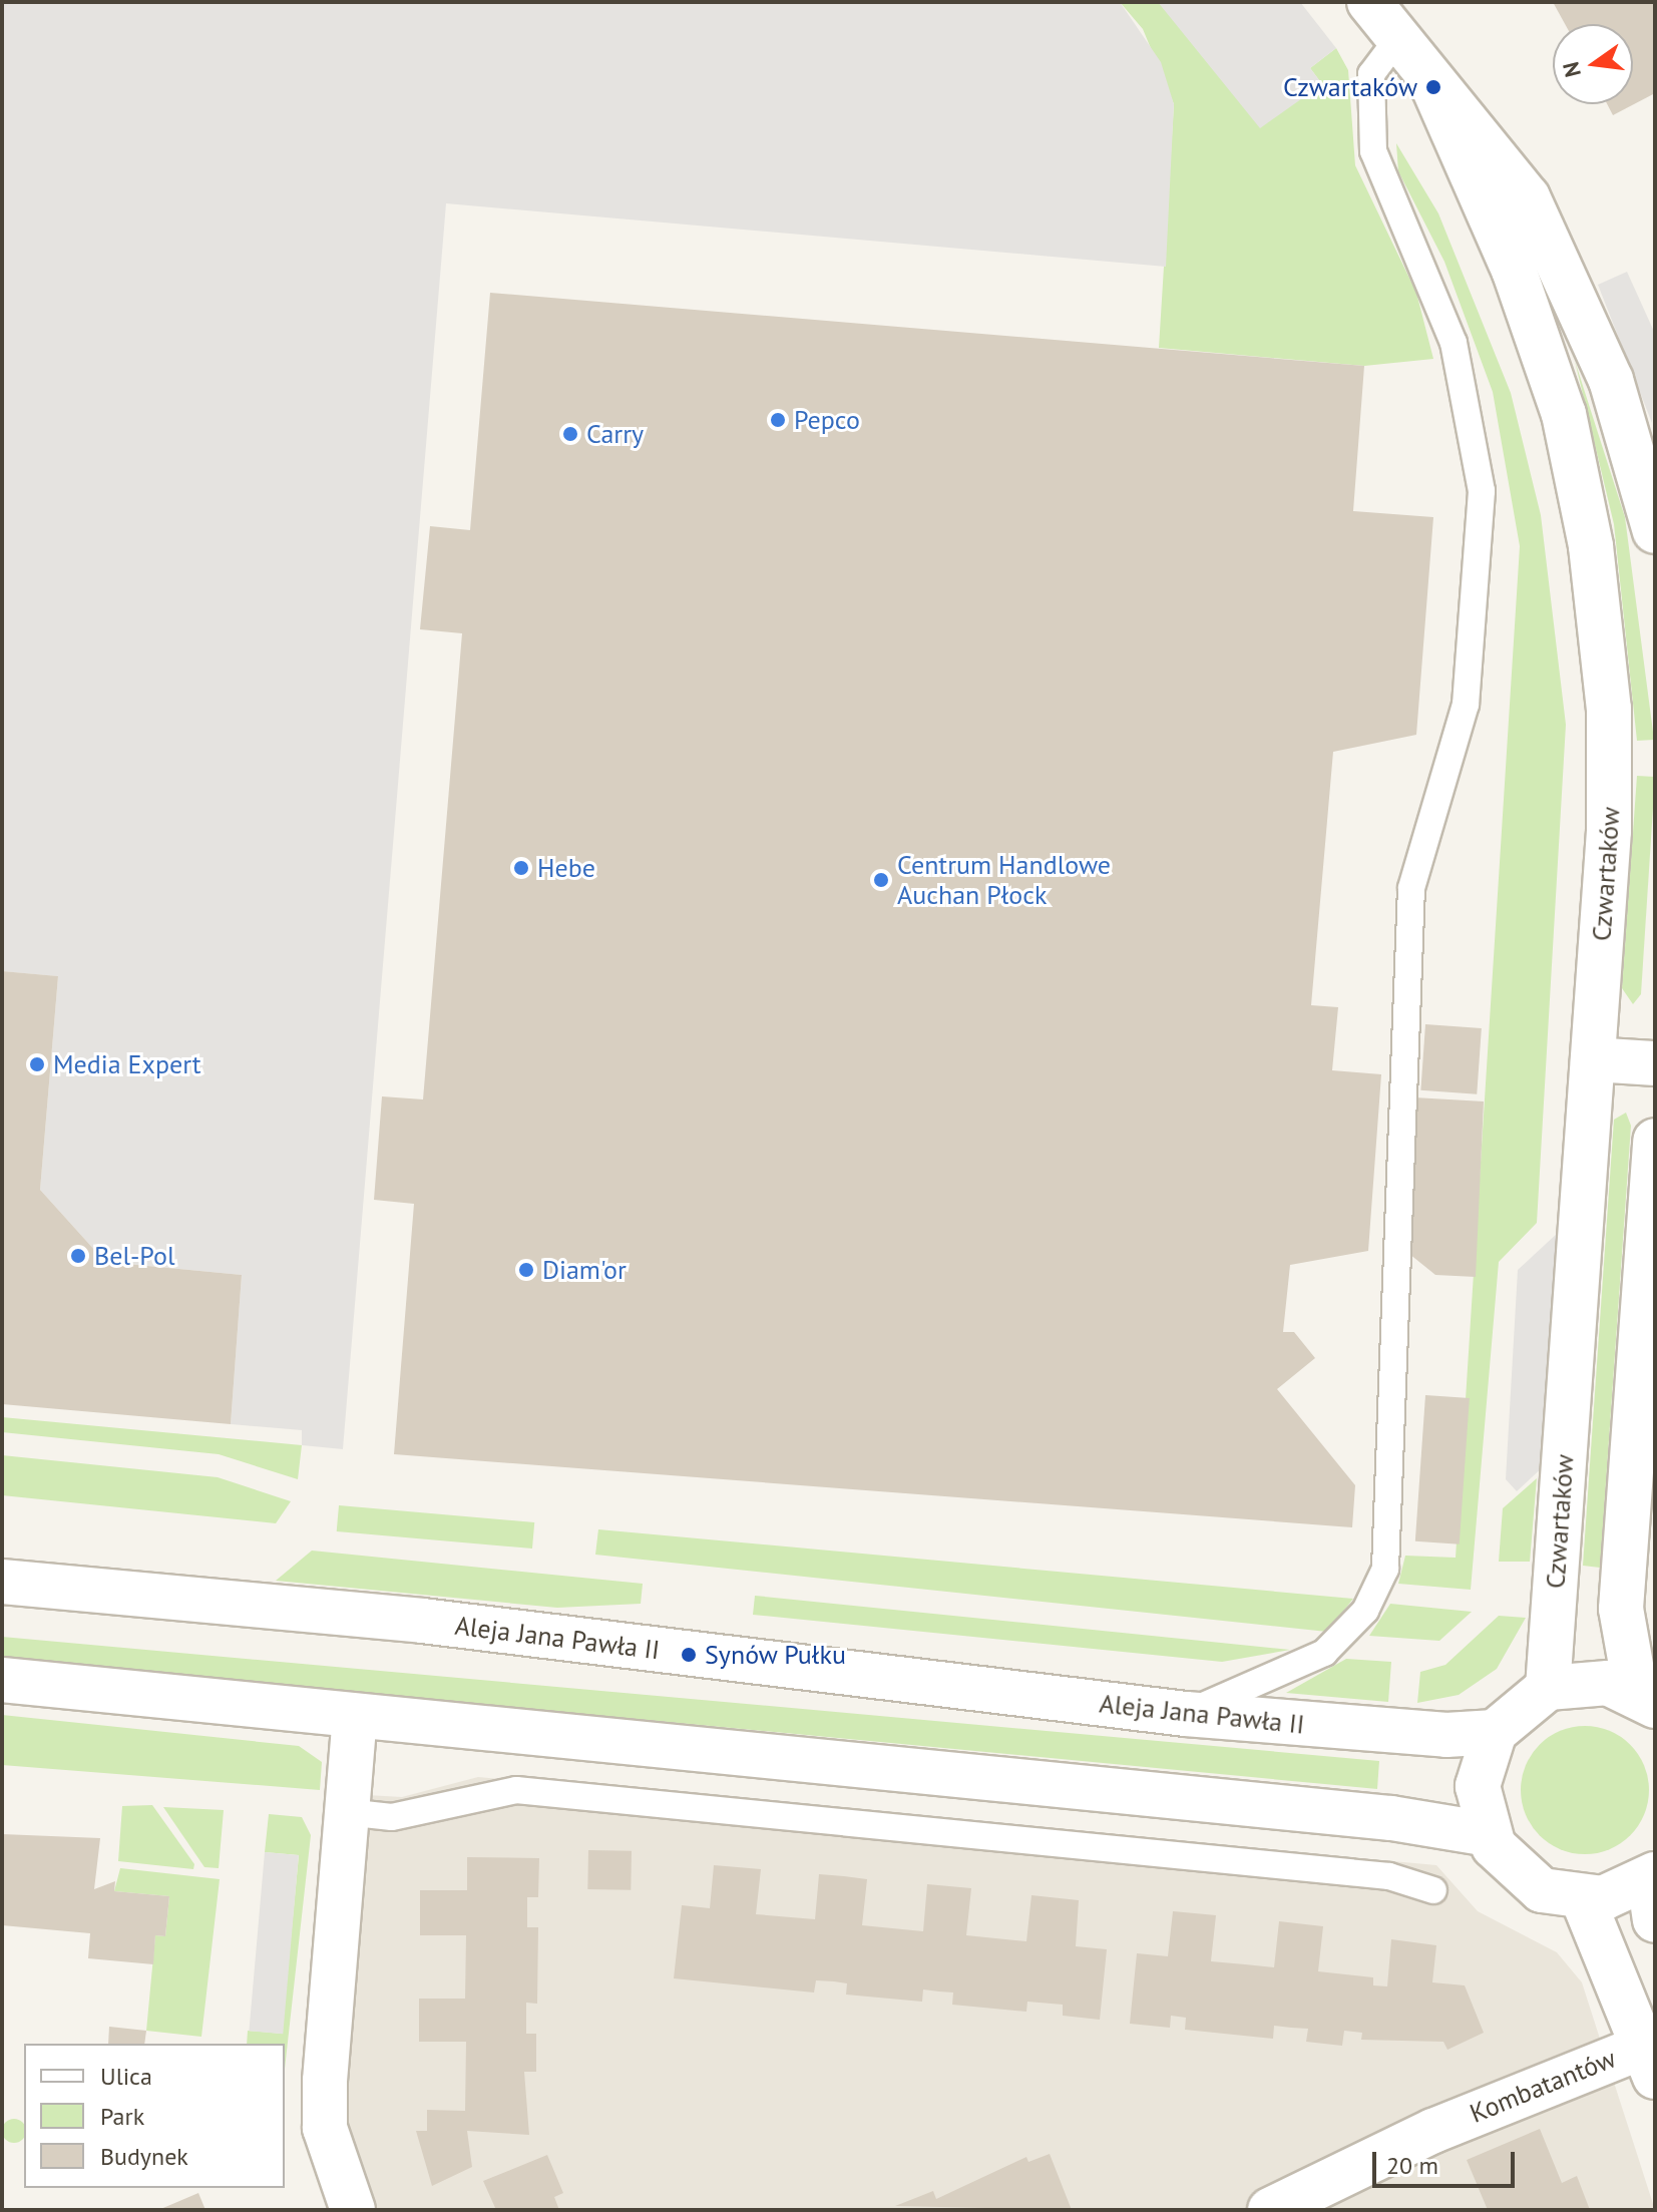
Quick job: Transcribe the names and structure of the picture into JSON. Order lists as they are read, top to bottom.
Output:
{
  "streets": {
    "street": ["Czwartaków", "Aleja Jana Pawła II", "Kombatantów"]
  },
  "places": [
    "Czwartaków",
    "Pepco",
    "Carry",
    "Hebe",
    "Centrum Handlowe Auchan Płock",
    "Media Expert",
    "Bel-Pol",
    "Diam'or",
    "Synów Pułku"
  ],
  "legend": ["Ulica", "Park", "Budynek"],
  "scale_bar": "20 m",
  "north": "left"
}
